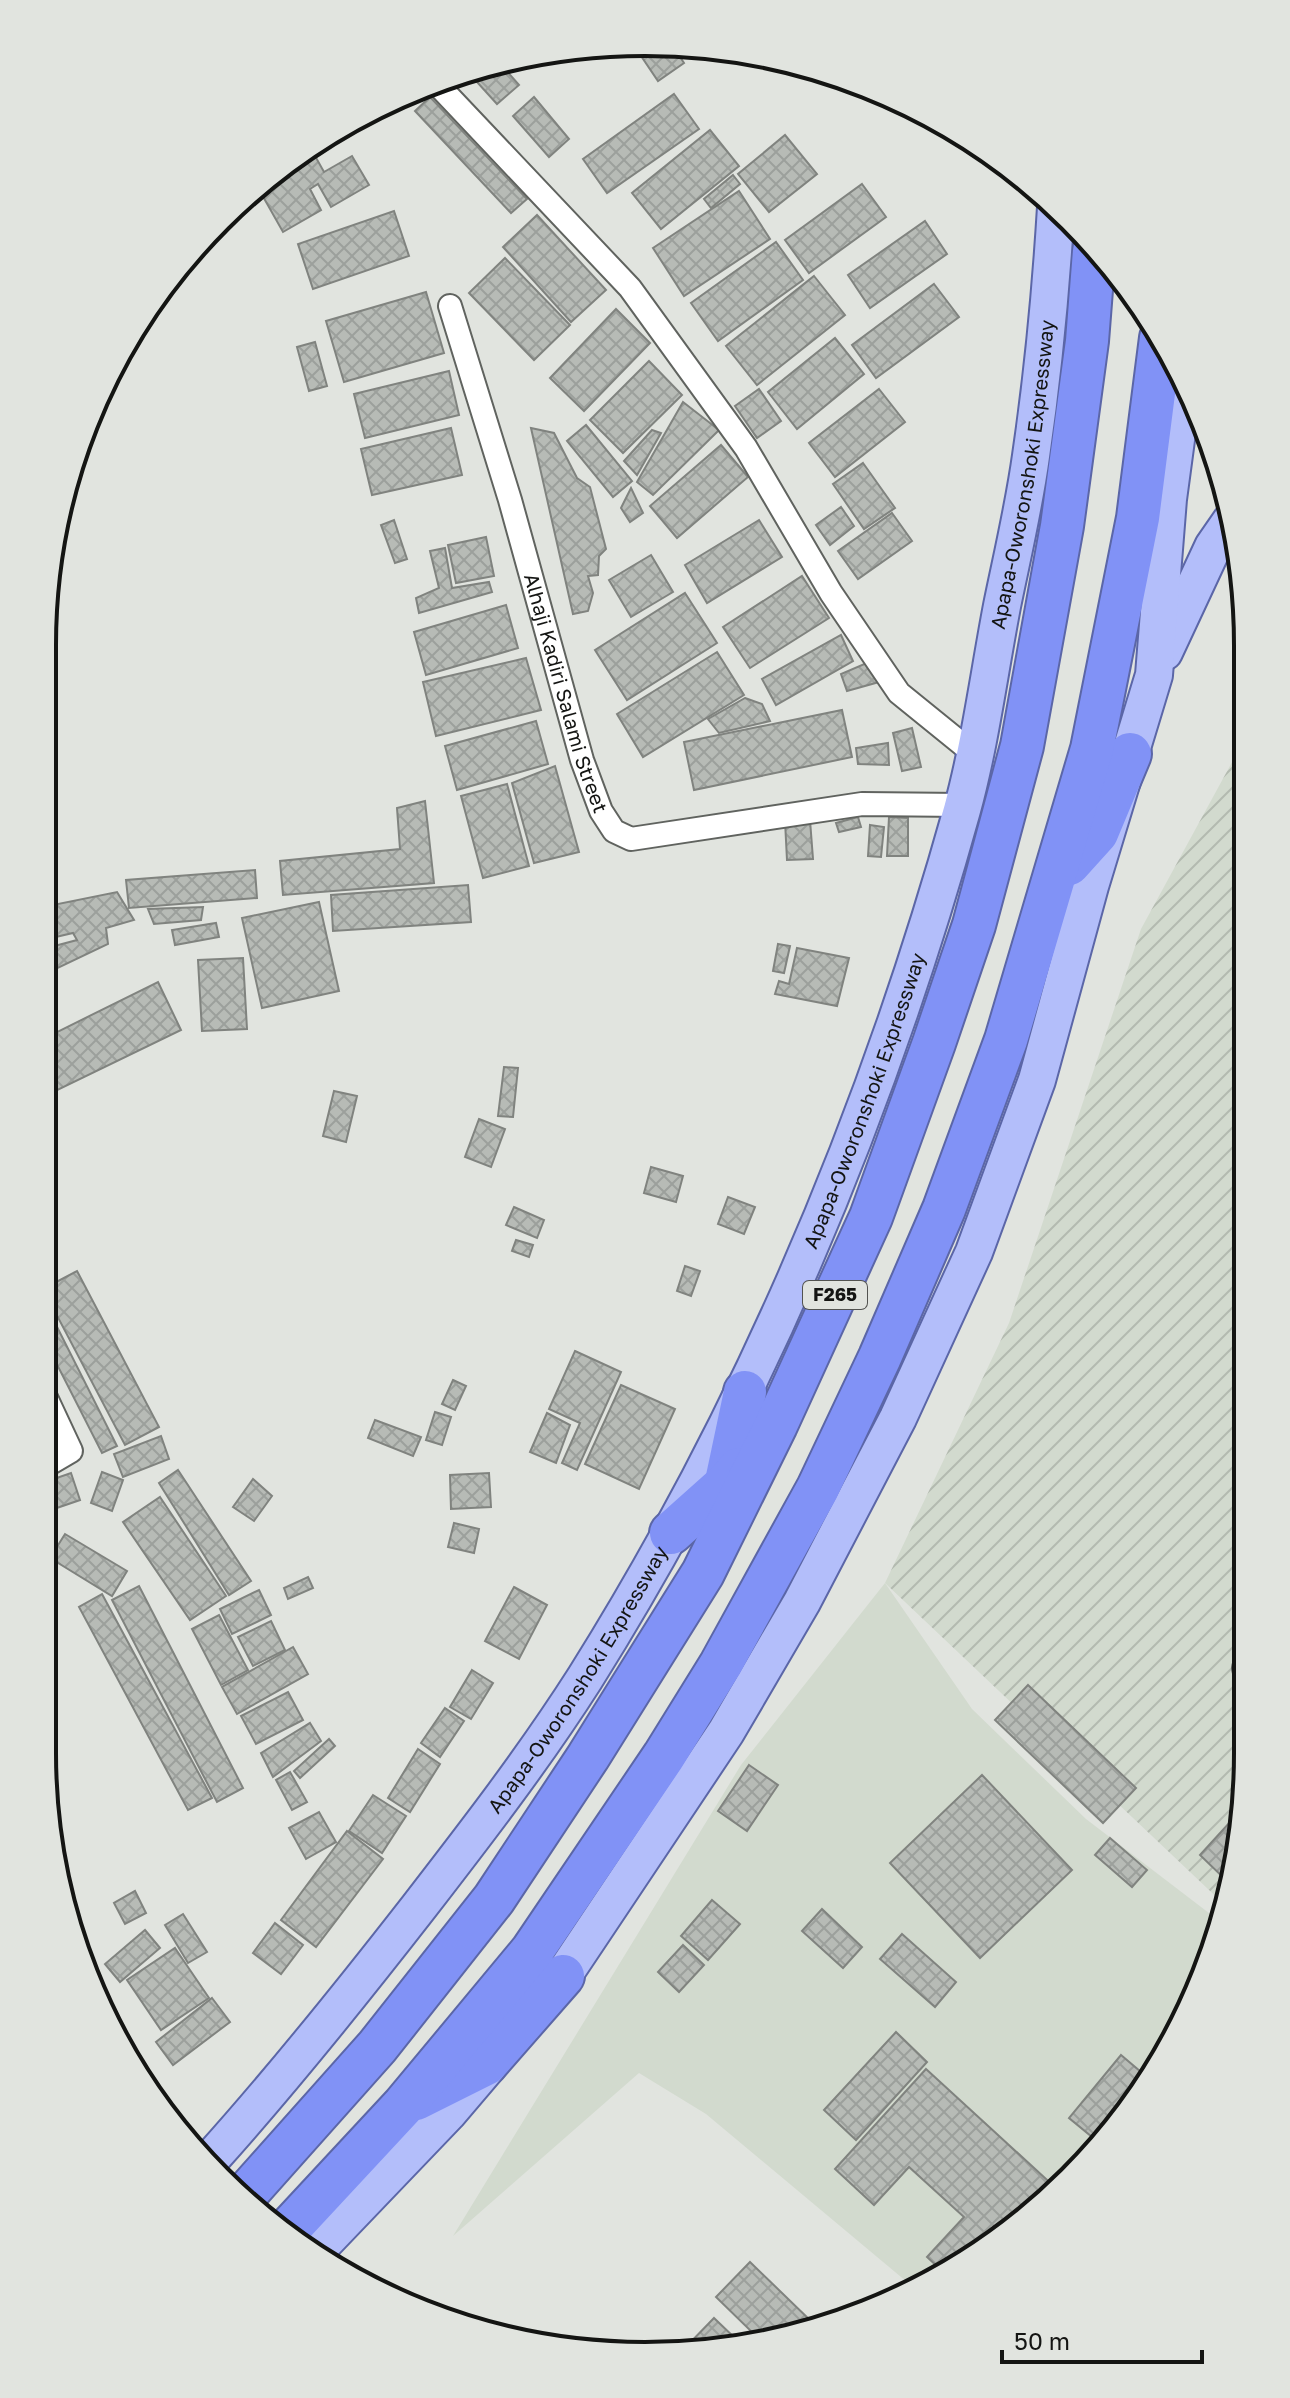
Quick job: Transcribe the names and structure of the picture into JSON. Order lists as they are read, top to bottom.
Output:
{
  "streets": {
    "highway": ["F265"],
    "main road": ["Apapa-Oworonshoki Expressway"],
    "street": ["Alhaji Kadiri Salami Street"]
  },
  "crossings": [
    ["Apapa-Oworonshoki Expressway", "Alhaji Kadiri Salami Street"]
  ],
  "scale_bar": "50 m"
}
